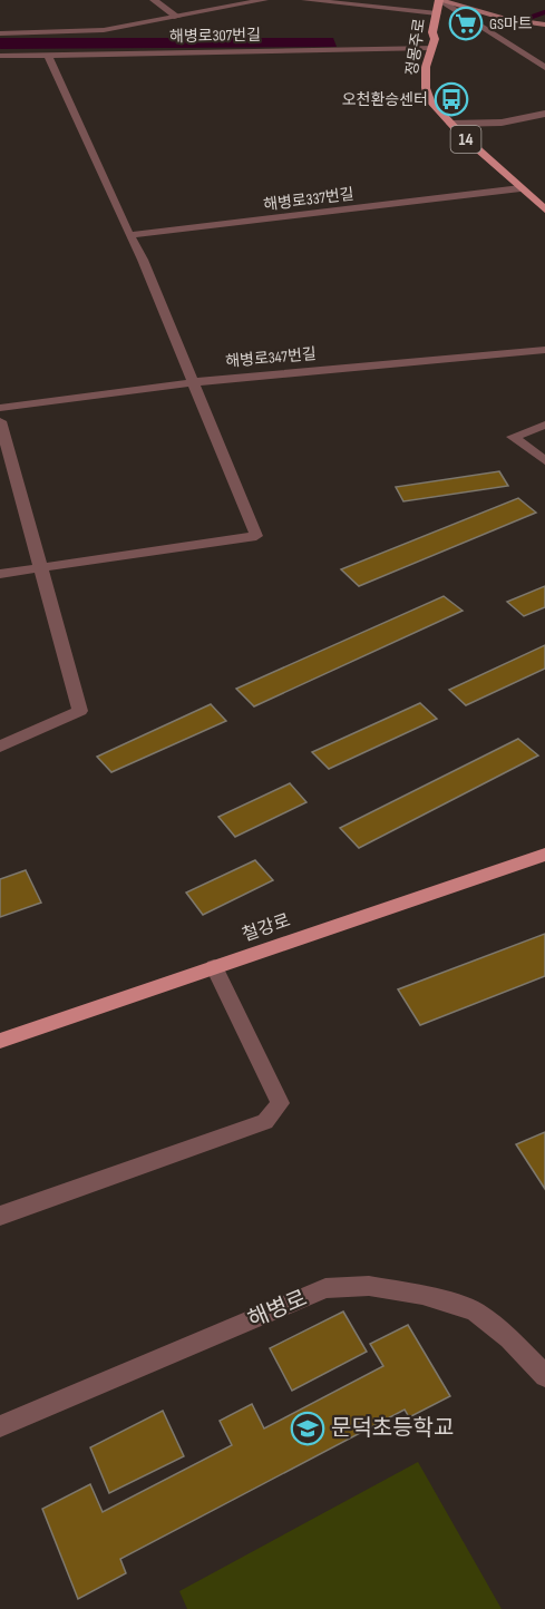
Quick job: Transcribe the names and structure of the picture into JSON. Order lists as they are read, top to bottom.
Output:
{
  "streets": {
    "main road": ["정몽주로", "14", "철강로"],
    "street": [
      "해병로307번길",
      "해병로337번길",
      "해병로347번길",
      "해병로"
    ]
  },
  "crossings": [
    ["해병로307번길", "정몽주로"],
    ["정몽주로", "해병로337번길"]
  ],
  "places": {
    "supermarket": ["GS마트"],
    "bus stop": ["오천환승센터"],
    "school or university": ["문덕초등학교"]
  }
}
